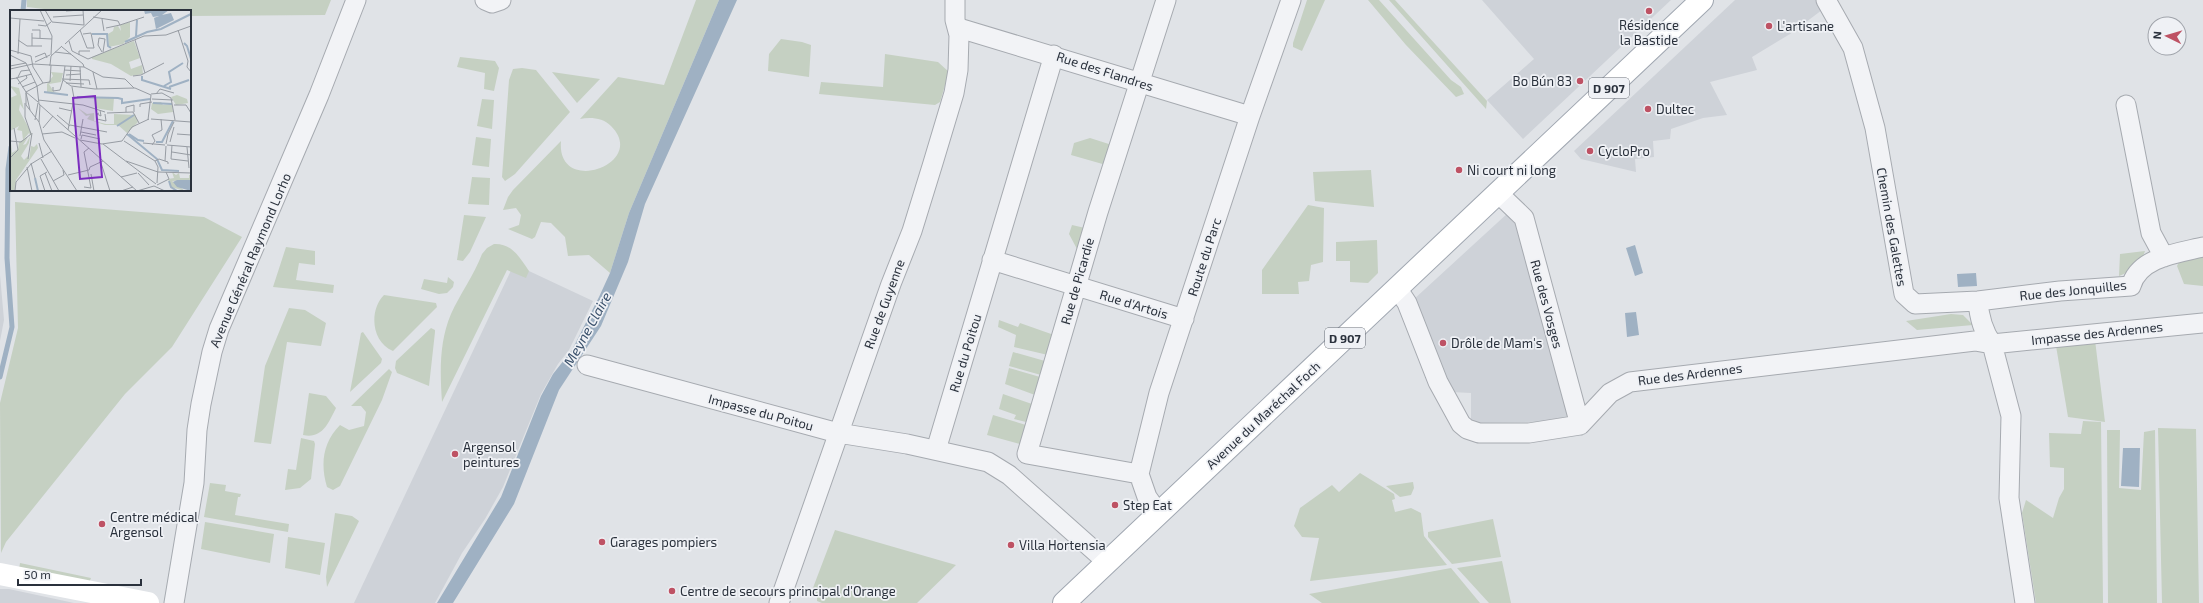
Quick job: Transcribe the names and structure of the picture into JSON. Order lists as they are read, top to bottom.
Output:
{
  "streets": {
    "main road": ["D 907", "Avenue du Maréchal Foch"],
    "street": [
      "Rue des Flandres",
      "Chemin des Galettes",
      "Route du Parc",
      "Avenue Général Raymond Lorho",
      "Rue de Picardie",
      "Rue des Jonquilles",
      "Rue de Guyenne",
      "Rue d'Artois",
      "Rue des Vosges",
      "Impasse des Ardennes",
      "Rue du Poitou",
      "Rue des Ardennes",
      "Impasse du Poitou"
    ]
  },
  "crossings": [
    ["Rue des Flandres", "Route du Parc"],
    ["Rue des Flandres", "Rue de Picardie"],
    ["Rue des Flandres", "Rue de Guyenne"],
    ["Rue des Flandres", "Rue du Poitou"],
    ["Chemin des Galettes", "Rue des Jonquilles"],
    ["Route du Parc", "Rue de Picardie"],
    ["Route du Parc", "Rue d'Artois"],
    ["Rue de Picardie", "Rue d'Artois"],
    ["Rue de Guyenne", "Impasse du Poitou"],
    ["Rue d'Artois", "Rue du Poitou"],
    ["Rue des Vosges", "Rue des Ardennes"],
    ["Rue des Vosges", "Avenue du Maréchal Foch"],
    ["Impasse des Ardennes", "Rue des Ardennes"],
    ["Rue du Poitou", "Impasse du Poitou"]
  ],
  "water": ["Meyne Claire"],
  "places": [
    "Résidence la Bastide",
    "L'artisane",
    "Bo Bún 83",
    "Dultec",
    "CycloPro",
    "Ni court ni long",
    "Drôle de Mam's",
    "Argensol peintures",
    "Step Eat",
    "Centre médical Argensol",
    "Garages pompiers",
    "Villa Hortensia",
    "Centre de secours principal d'Orange"
  ],
  "scale_bar": "50 m",
  "north": "left"
}
